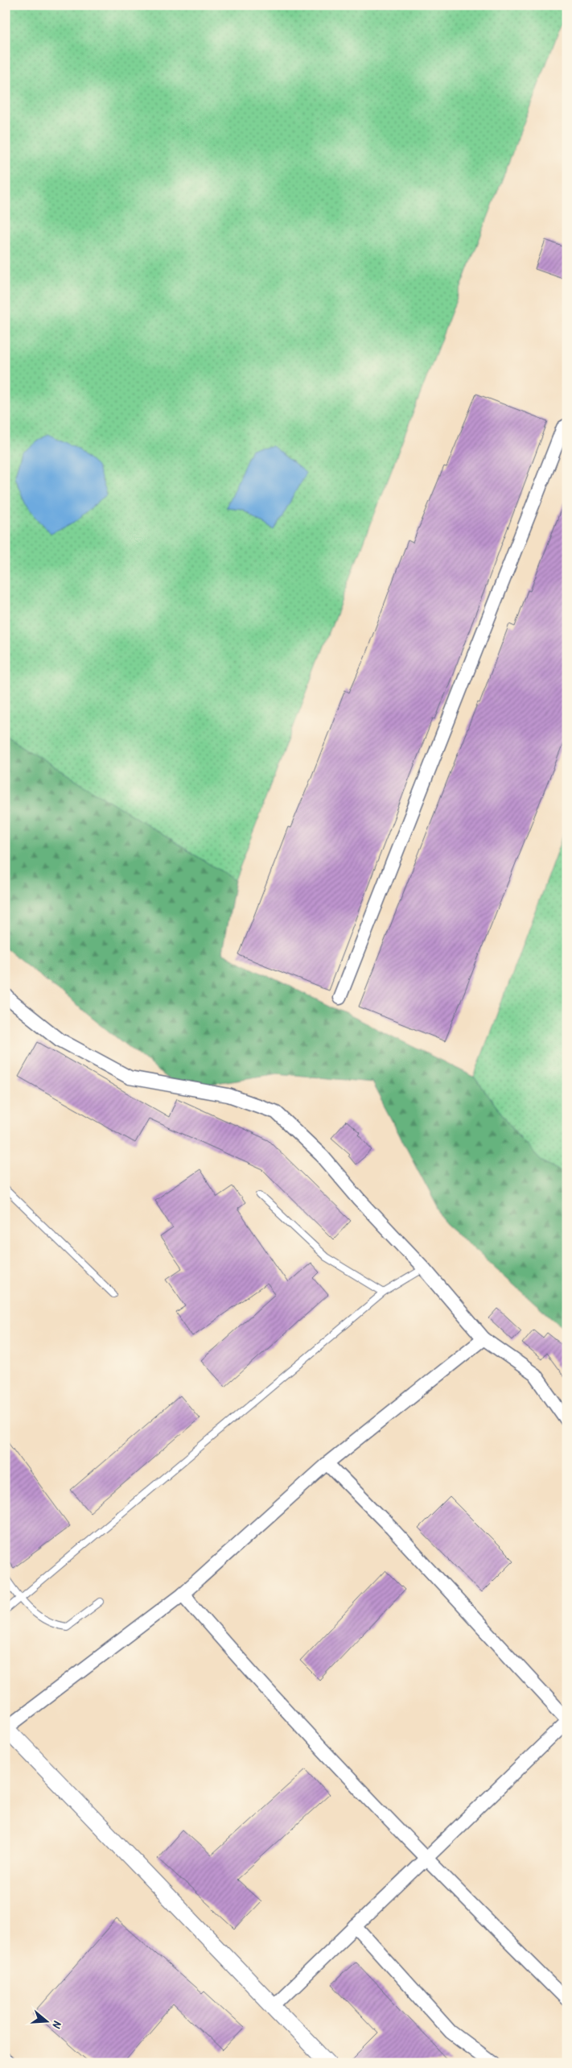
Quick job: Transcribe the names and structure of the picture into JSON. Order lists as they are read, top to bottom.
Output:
{
  "north": "right"
}
